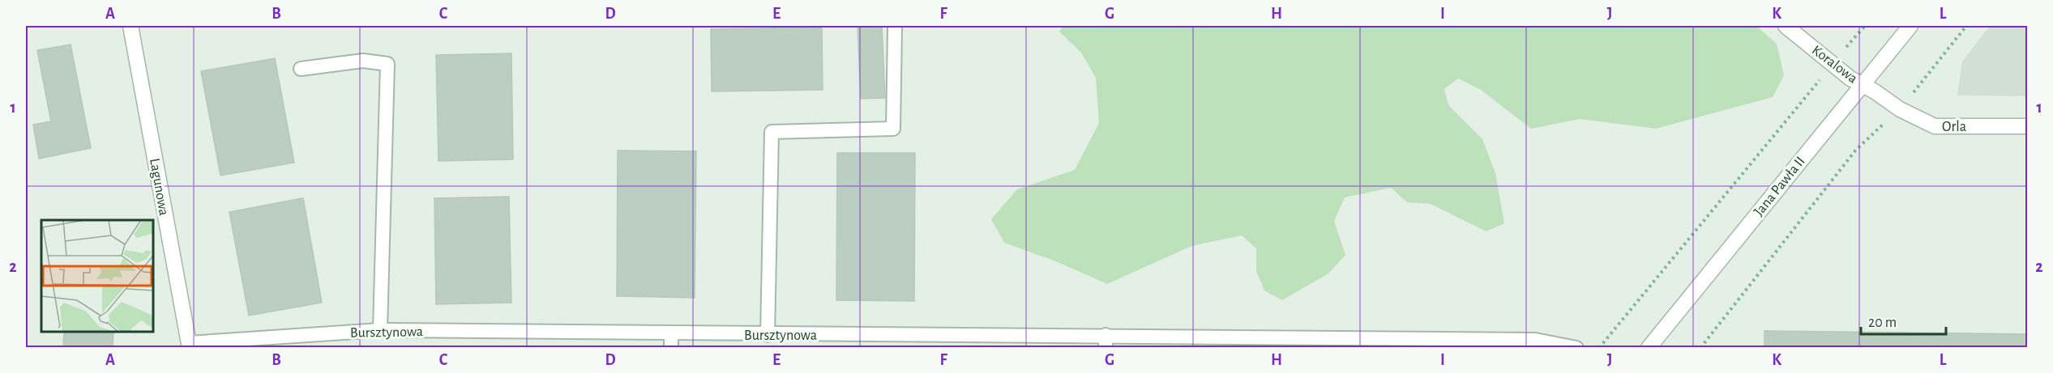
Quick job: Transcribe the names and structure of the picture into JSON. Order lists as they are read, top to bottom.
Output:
{
  "streets": {
    "street": [
      "Koralowa",
      "Orla",
      "Jana Pawła II",
      "Lagunowa"
    ],
    "lane": ["Bursztynowa"]
  },
  "crossings": [
    ["Koralowa", "Orla"],
    ["Koralowa", "Jana Pawła II"],
    ["Orla", "Jana Pawła II"],
    ["Lagunowa", "Bursztynowa"]
  ],
  "scale_bar": "20 m",
  "grid": {
    "columns": [
      "A",
      "B",
      "C",
      "D",
      "E",
      "F",
      "G",
      "H",
      "I",
      "J",
      "K",
      "L"
    ],
    "rows": ["1", "2"]
  }
}
